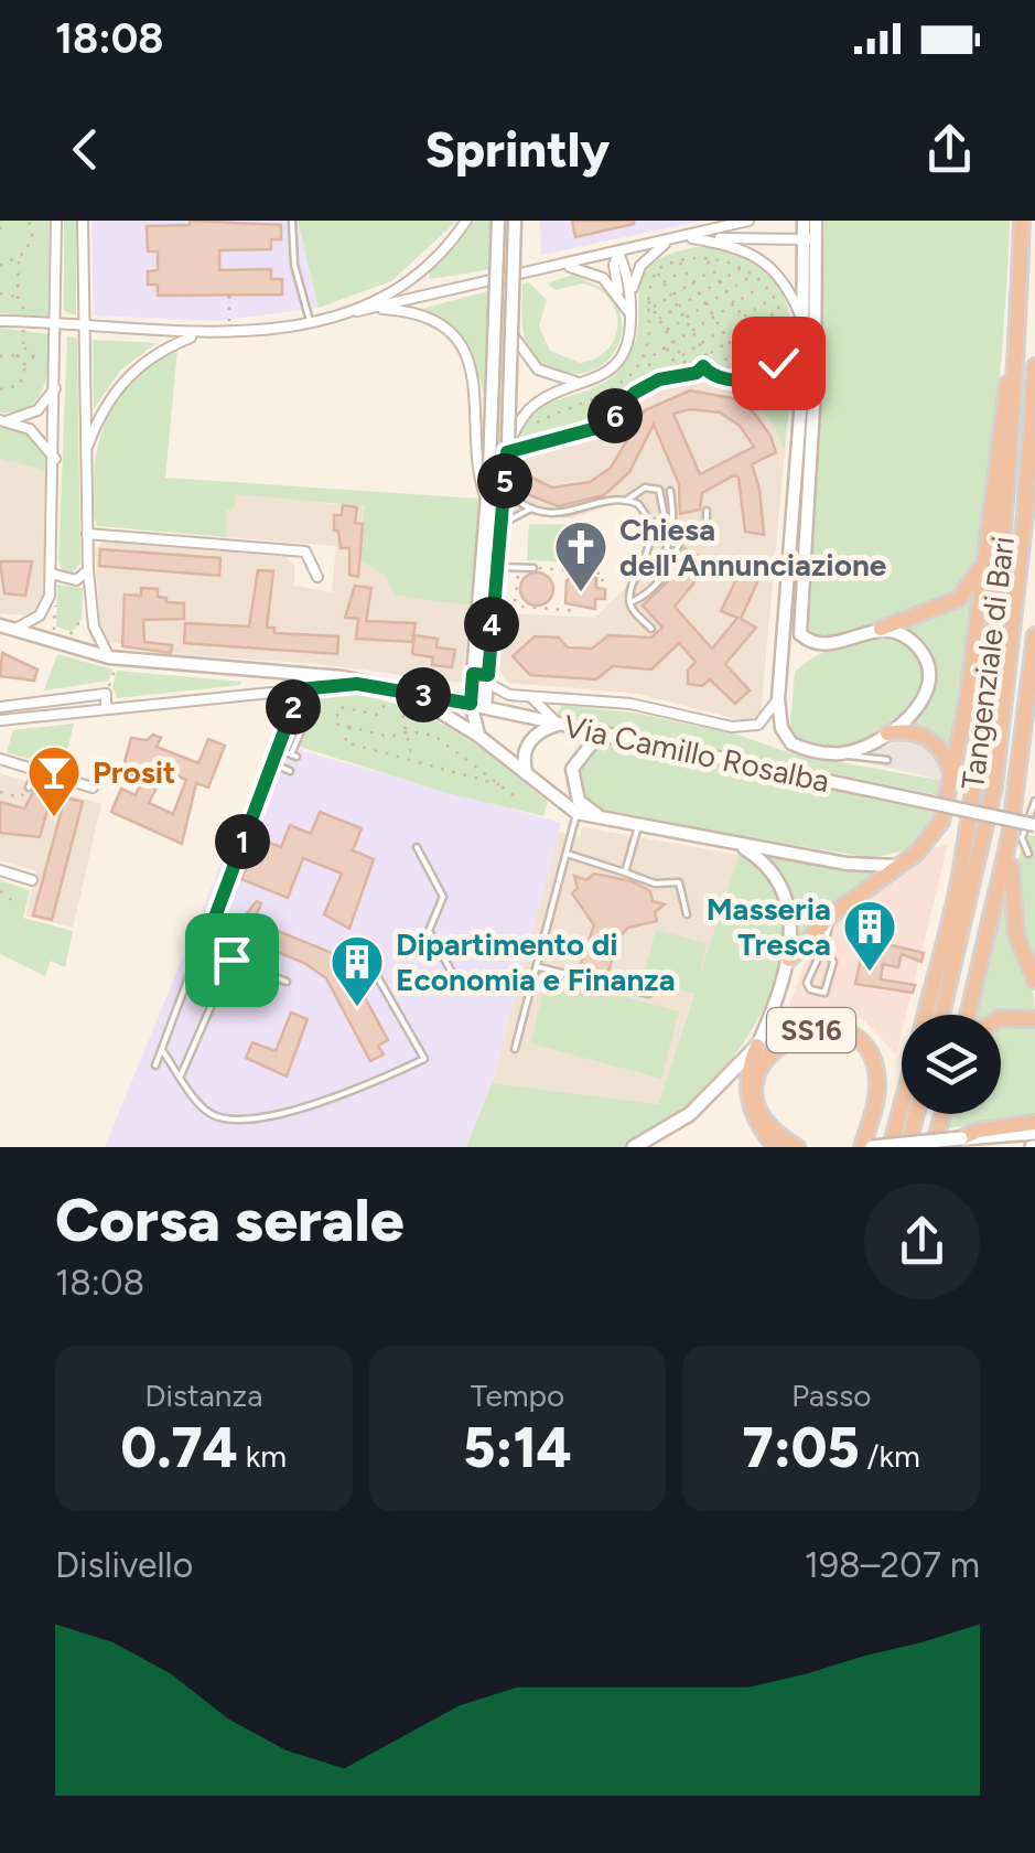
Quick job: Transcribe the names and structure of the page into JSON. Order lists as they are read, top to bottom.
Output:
{
  "streets": {
    "highway": ["Tangenziale di Bari", "SS16"],
    "street": ["Via Camillo Rosalba"]
  },
  "places": {
    "church": ["Chiesa dell'Annunciazione"],
    "bar": ["Prosit"],
    "building": ["Masseria Tresca", "Dipartimento di Economia e Finanza"]
  },
  "page": {
    "status": "18:08",
    "header": "Sprintly",
    "pins": [
      "6",
      "5",
      "4",
      "3",
      "2",
      "1"
    ],
    "heading": ["Corsa serale", "18:08"],
    "stats": [
      ["Distanza", "0.74 km"],
      ["Tempo", "5:14"],
      ["Passo", "7:05 /km"]
    ],
    "chart": ["Dislivello", "198–207 m"]
  }
}
